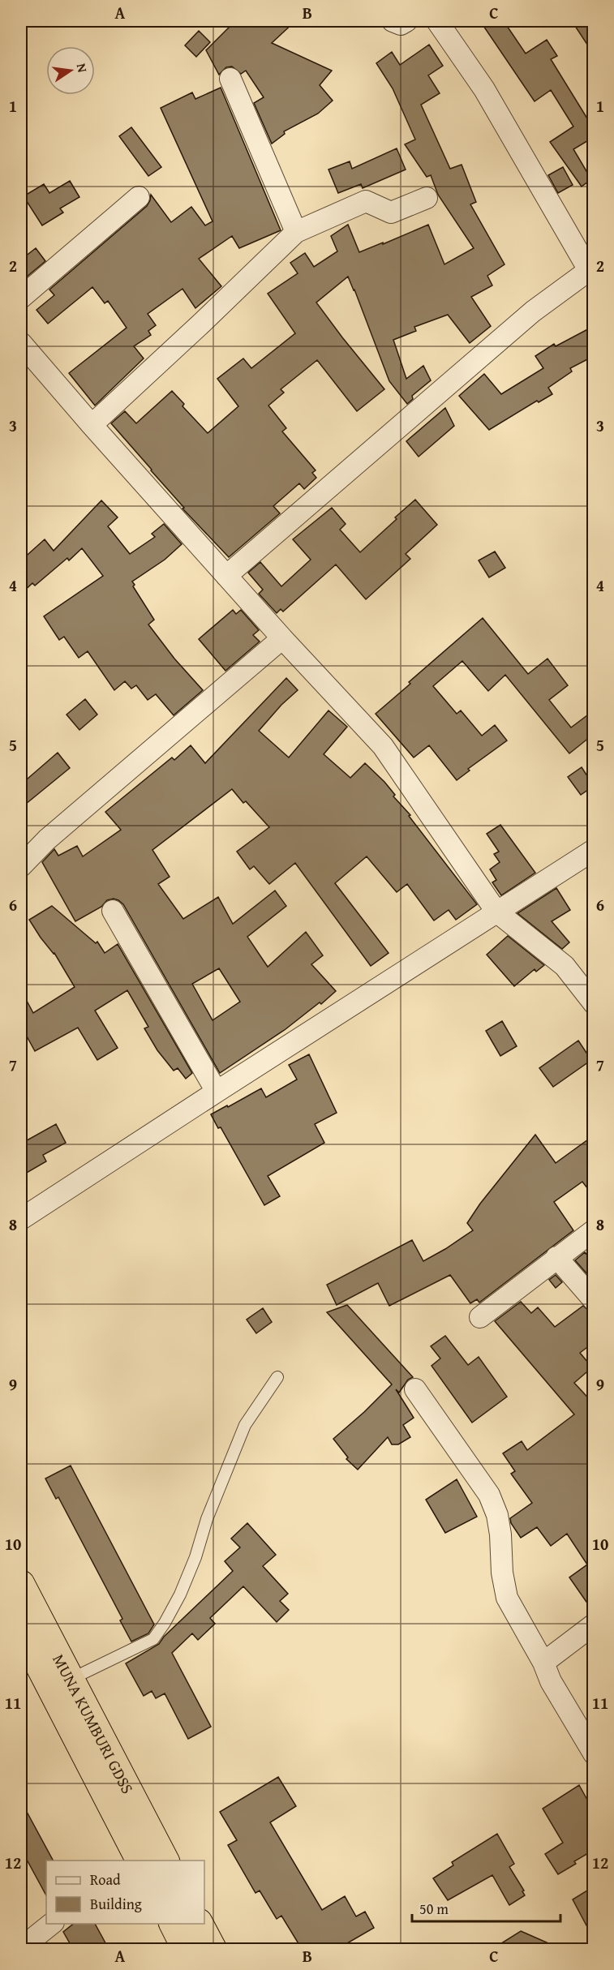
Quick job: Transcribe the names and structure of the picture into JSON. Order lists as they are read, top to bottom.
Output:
{
  "streets": {
    "highway": ["MUNA KUMBURI GDSS"]
  },
  "legend": ["Road", "Building"],
  "scale_bar": "50 m",
  "north": "right",
  "grid": {
    "columns": ["A", "B", "C"],
    "rows": [
      "1",
      "2",
      "3",
      "4",
      "5",
      "6",
      "7",
      "8",
      "9",
      "10",
      "11",
      "12"
    ]
  }
}
